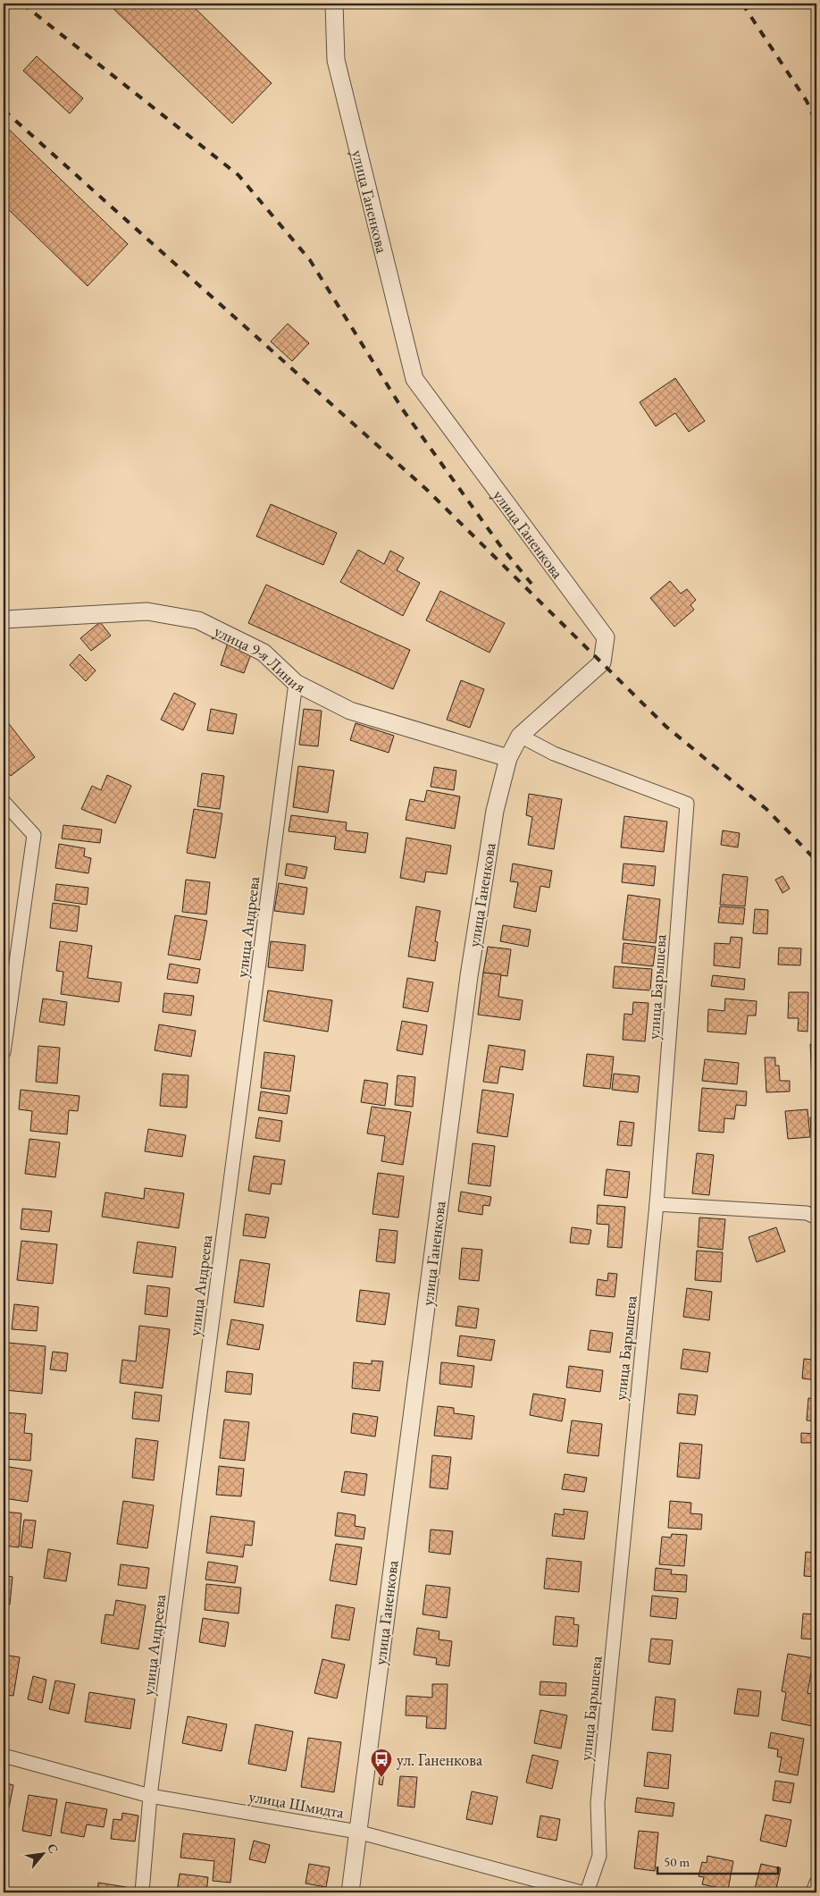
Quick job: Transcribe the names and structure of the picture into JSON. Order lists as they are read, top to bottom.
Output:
{
  "streets": {
    "street": [
      "улица Ганенкова",
      "улица 9-я Линия",
      "улица Андреева",
      "улица Барышева",
      "улица Шмидта"
    ]
  },
  "crossings": [
    ["улица Ганенкова", "улица 9-я Линия"],
    ["улица Ганенкова", "улица Барышева"],
    ["улица Ганенкова", "улица Шмидта"],
    ["улица 9-я Линия", "улица Андреева"],
    ["улица Андреева", "улица Шмидта"]
  ],
  "places": {
    "bus stop": ["ул. Ганенкова"]
  },
  "scale_bar": "50 m",
  "north": "top right"
}
